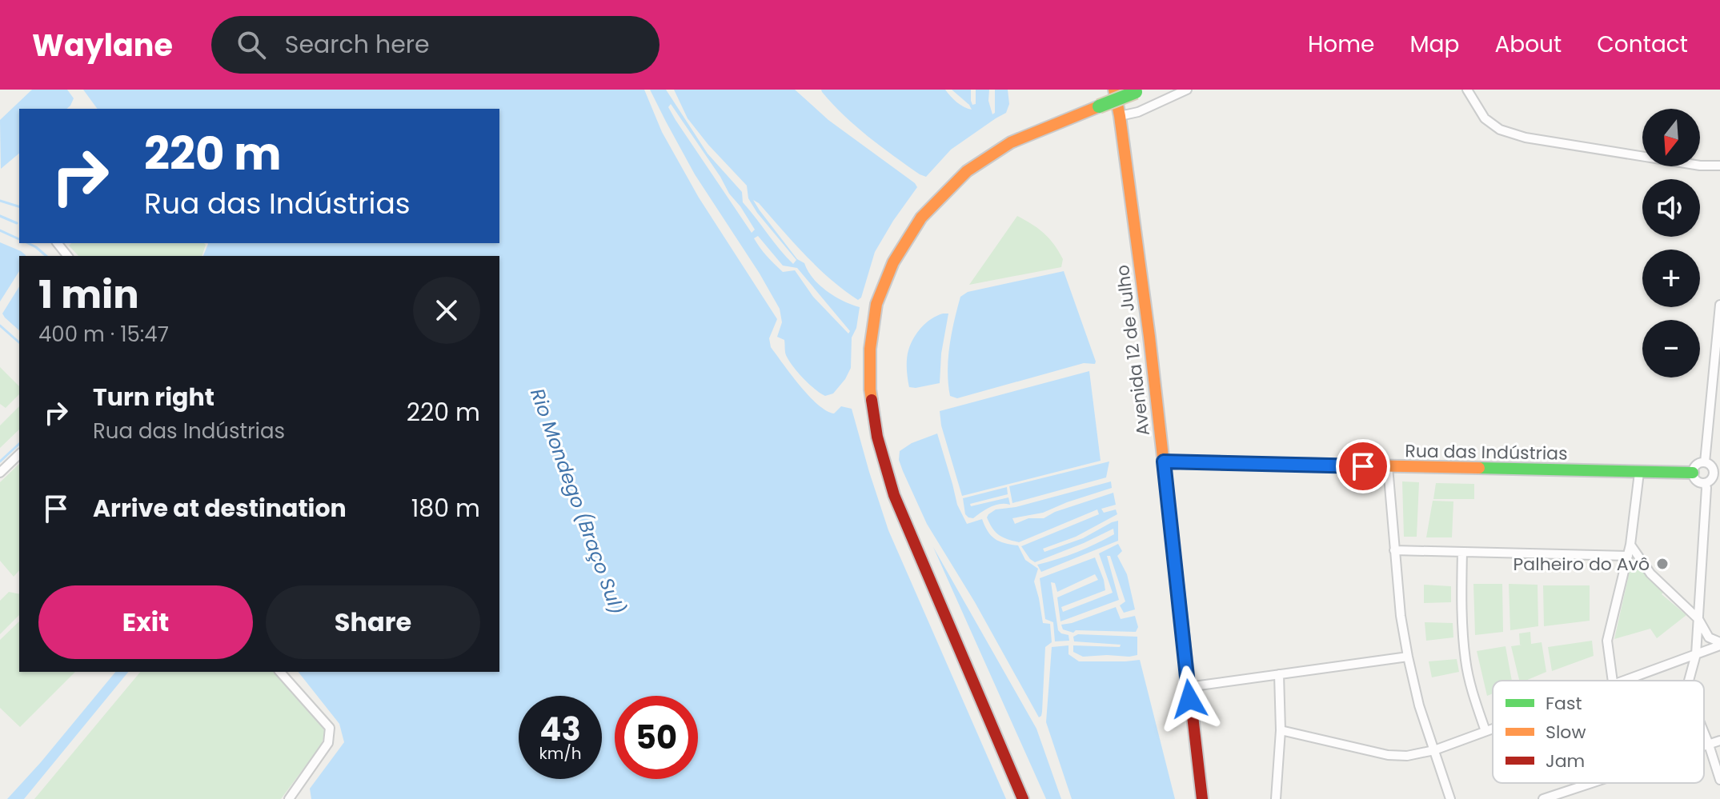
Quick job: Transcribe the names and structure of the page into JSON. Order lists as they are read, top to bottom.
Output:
{
  "streets": {
    "main road": ["Avenida 12 de Julho", "Rua das Indústrias"]
  },
  "crossings": [
    ["Avenida 12 de Julho", "Rua das Indústrias"]
  ],
  "water": ["Rio Mondego (Braço Sul)"],
  "places": ["Palheiro do Avô"],
  "legend": ["Fast", "Slow", "Jam"],
  "north": "bottom",
  "page": {
    "header": "Waylane",
    "search": "Search here",
    "nav": [
      "Home",
      "Map",
      "About",
      "Contact"
    ],
    "map_buttons": ["+", "−"],
    "turn": ["220 m", "Rua das Indústrias"],
    "heading": ["1 min", "400 m · 15:47"],
    "list": [
      {
        "name": "Turn right",
        "note": "Rua das Indústrias",
        "value": "220 m"
      },
      {
        "name": "Arrive at destination",
        "value": "180 m"
      }
    ],
    "buttons": ["Exit", "Share"],
    "speed": "43 km/h",
    "limit": "50"
  }
}
